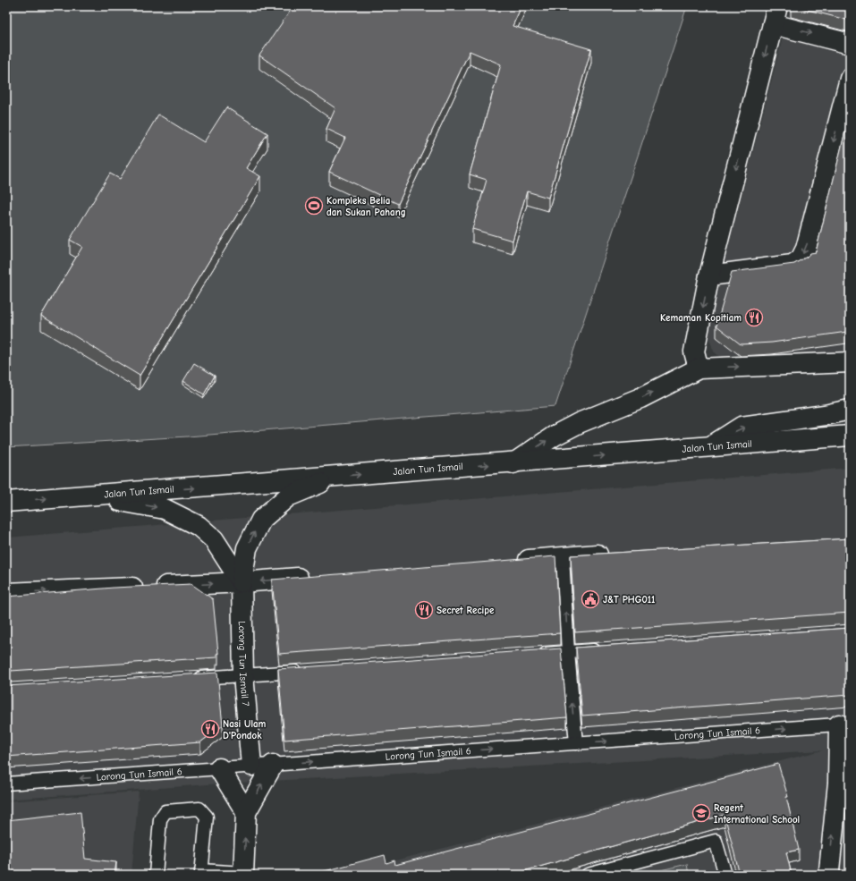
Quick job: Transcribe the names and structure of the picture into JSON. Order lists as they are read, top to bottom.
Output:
{
  "streets": {
    "street": ["Jalan Tun Ismail", "Lorong Tun Ismail 7"],
    "lane": ["Lorong Tun Ismail 6"]
  },
  "crossings": [
    ["Jalan Tun Ismail", "Lorong Tun Ismail 7"],
    ["Lorong Tun Ismail 7", "Lorong Tun Ismail 6"]
  ],
  "one_way": ["Lorong Tun Ismail 7"],
  "places": {
    "sports": ["Kompleks Belia dan Sukan Pahang"],
    "restaurant": ["Kemaman Kopitiam", "Secret Recipe", "Nasi Ulam D'Pondok"],
    "public building": ["J&T PHG011"],
    "school or university": ["Regent International School"]
  }
}
